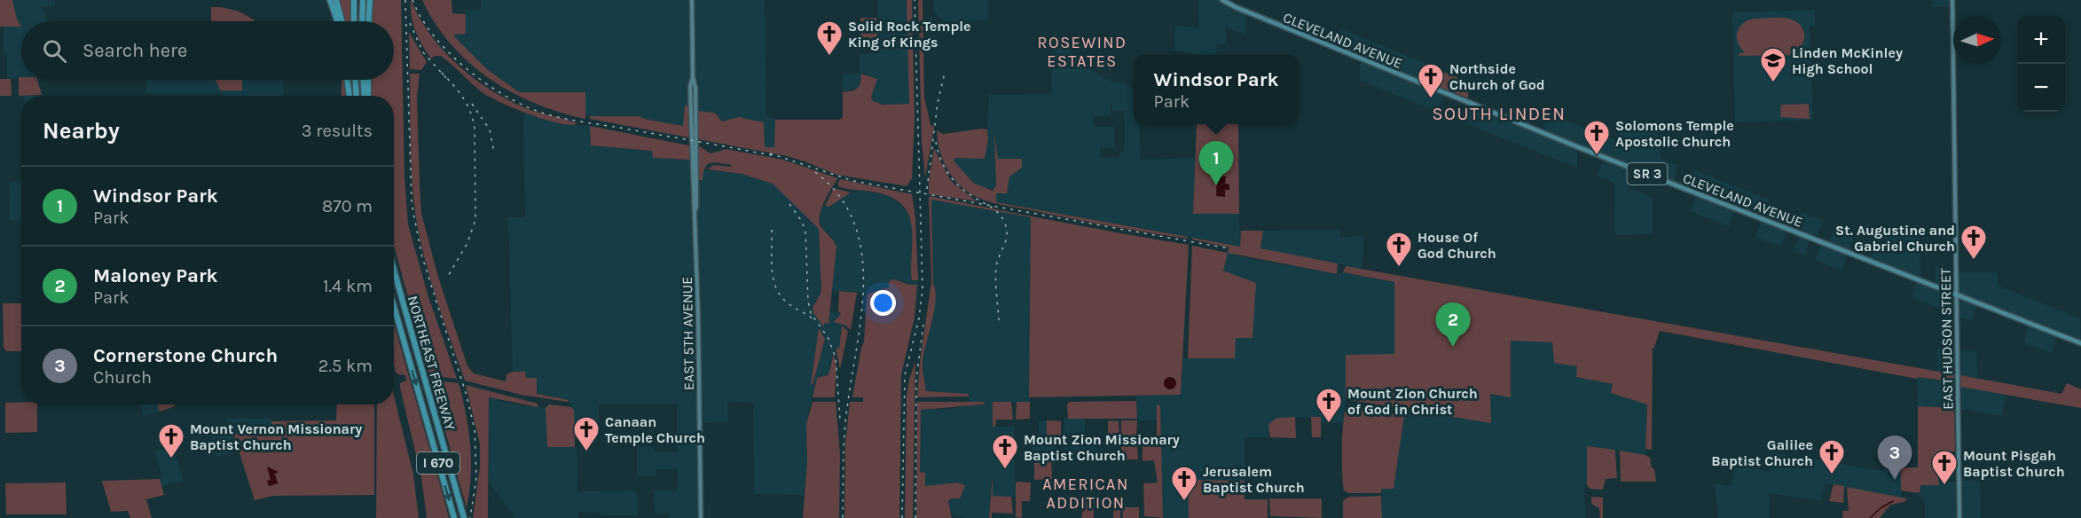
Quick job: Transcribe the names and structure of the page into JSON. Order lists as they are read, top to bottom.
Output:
{
  "streets": {
    "highway": ["NORTHEAST FREEWAY", "I 670"],
    "main road": [
      "CLEVELAND AVENUE",
      "SR 3",
      "EAST 5TH AVENUE",
      "EAST HUDSON STREET"
    ]
  },
  "crossings": [
    ["CLEVELAND AVENUE", "EAST HUDSON STREET"]
  ],
  "districts": ["ROSEWIND ESTATES", "SOUTH LINDEN", "AMERICAN ADDITION"],
  "places": {
    "church": [
      "Solid Rock Temple King of Kings",
      "Northside Church of God",
      "Solomons Temple Apostolic Church",
      "St. Augustine and Gabriel Church",
      "House Of God Church",
      "Mount Zion Church of God in Christ",
      "Canaan Temple Church",
      "Mount Vernon Missionary Baptist Church",
      "Mount Zion Missionary Baptist Church",
      "Galilee Baptist Church",
      "Mount Pisgah Baptist Church",
      "Jerusalem Baptist Church"
    ],
    "school or university": ["Linden McKinley High School"]
  },
  "north": "right",
  "page": {
    "map_buttons": ["+", "−"],
    "search": "Search here",
    "popup": ["Windsor Park", "Park"],
    "heading": ["Nearby", "3 results"],
    "pins": ["1", "2", "3"],
    "list": [
      {
        "mark": "1",
        "name": "Windsor Park",
        "note": "Park",
        "value": "870 m"
      },
      {
        "mark": "2",
        "name": "Maloney Park",
        "note": "Park",
        "value": "1.4 km"
      },
      {
        "mark": "3",
        "name": "Cornerstone Church",
        "note": "Church",
        "value": "2.5 km"
      }
    ]
  }
}
